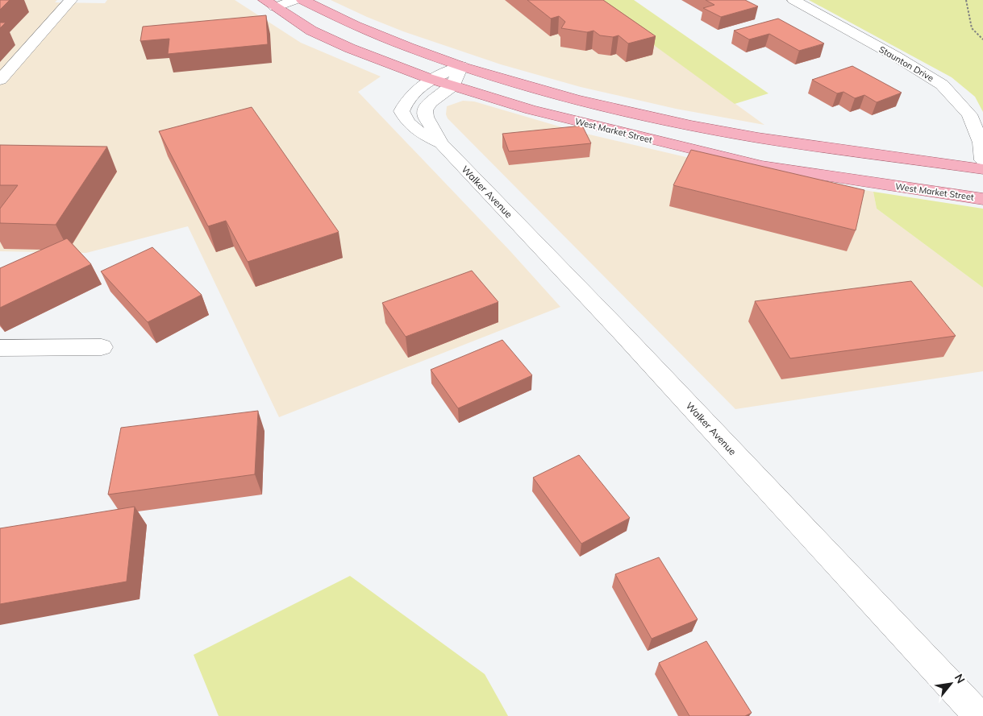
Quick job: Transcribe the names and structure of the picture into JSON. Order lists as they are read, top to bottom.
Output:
{
  "streets": {
    "main road": ["West Market Street"],
    "street": ["Staunton Drive", "Walker Avenue"]
  },
  "crossings": [
    ["West Market Street", "Walker Avenue"]
  ],
  "north": "top right"
}
